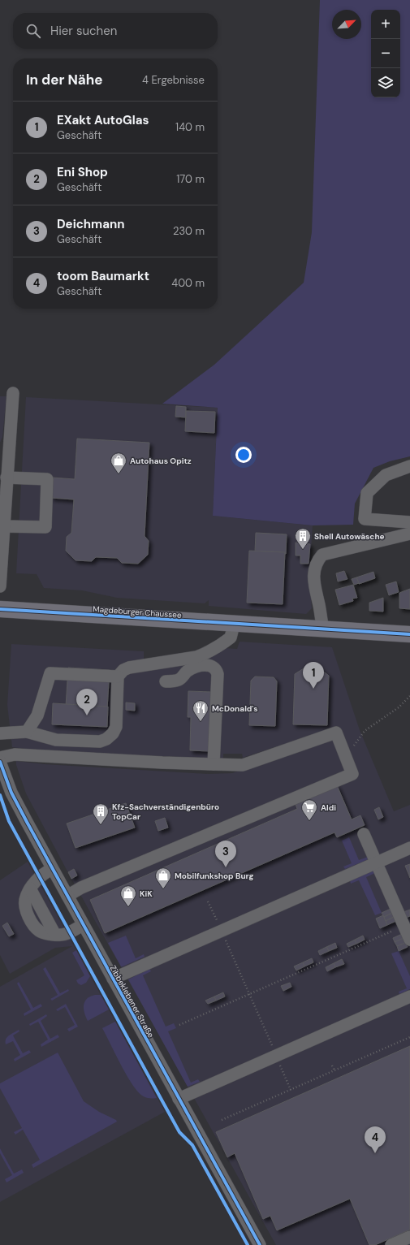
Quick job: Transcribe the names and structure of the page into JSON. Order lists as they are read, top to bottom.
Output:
{
  "streets": {
    "main road": ["Magdeburger Chaussee"],
    "street": ["Zibbeklebener Straße"]
  },
  "places": {
    "shop": ["Autohaus Opitz", "Mobilfunkshop Burg", "KiK"],
    "building": ["Shell Autowäsche", "Kfz-Sachverständigenbüro TopCar"],
    "restaurant": ["McDonald's"],
    "supermarket": ["Aldi"]
  },
  "north": "top right",
  "page": {
    "map_buttons": ["+", "−"],
    "search": "Hier suchen",
    "heading": ["In der Nähe", "4 Ergebnisse"],
    "list": [
      {
        "mark": "1",
        "name": "EXakt AutoGlas",
        "note": "Geschäft",
        "value": "140 m"
      },
      {
        "mark": "2",
        "name": "Eni Shop",
        "note": "Geschäft",
        "value": "170 m"
      },
      {
        "mark": "3",
        "name": "Deichmann",
        "note": "Geschäft",
        "value": "230 m"
      },
      {
        "mark": "4",
        "name": "toom Baumarkt",
        "note": "Geschäft",
        "value": "400 m"
      }
    ],
    "pins": [
      "1",
      "2",
      "3",
      "4"
    ]
  }
}
